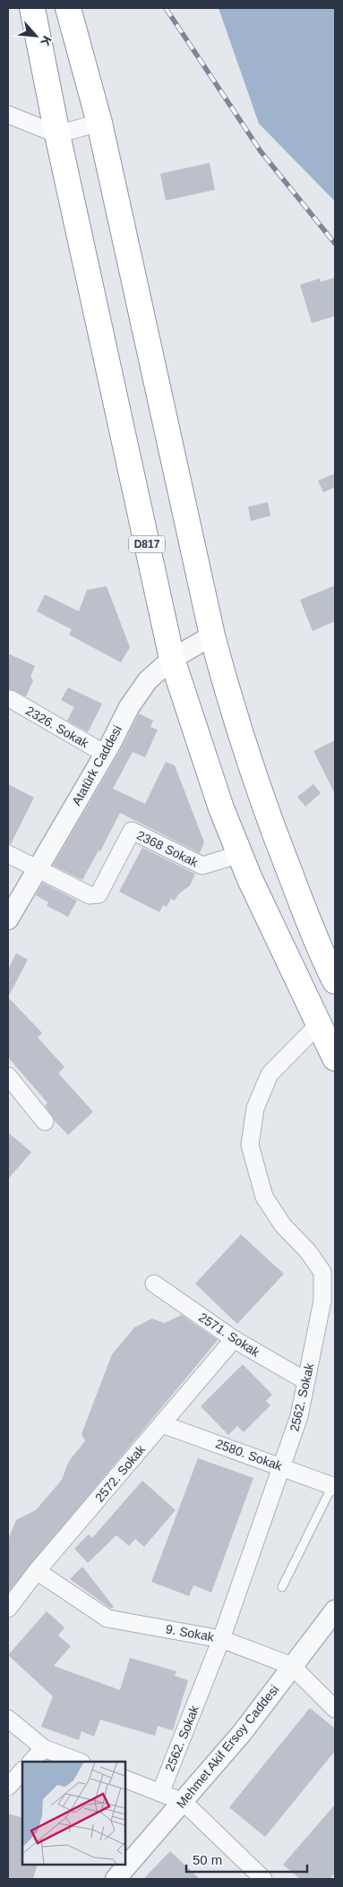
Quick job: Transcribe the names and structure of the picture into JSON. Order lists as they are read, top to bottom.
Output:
{
  "streets": {
    "highway": ["D817"],
    "street": [
      "2326. Sokak",
      "Atatürk Caddesi",
      "2368 Sokak",
      "2571. Sokak",
      "2562. Sokak",
      "2580. Sokak",
      "2572. Sokak",
      "9. Sokak",
      "Mehmet Akif Ersoy Caddesi"
    ]
  },
  "crossings": [
    ["D817", "Atatürk Caddesi"],
    ["D817", "2368 Sokak"],
    ["D817", "2562. Sokak"],
    ["2326. Sokak", "Atatürk Caddesi"],
    ["Atatürk Caddesi", "2368 Sokak"],
    ["2571. Sokak", "2562. Sokak"],
    ["2571. Sokak", "2572. Sokak"],
    ["2562. Sokak", "2580. Sokak"],
    ["2562. Sokak", "9. Sokak"],
    ["2580. Sokak", "2572. Sokak"],
    ["2572. Sokak", "9. Sokak"],
    ["9. Sokak", "Mehmet Akif Ersoy Caddesi"]
  ],
  "scale_bar": "50 m",
  "north": "bottom right"
}
